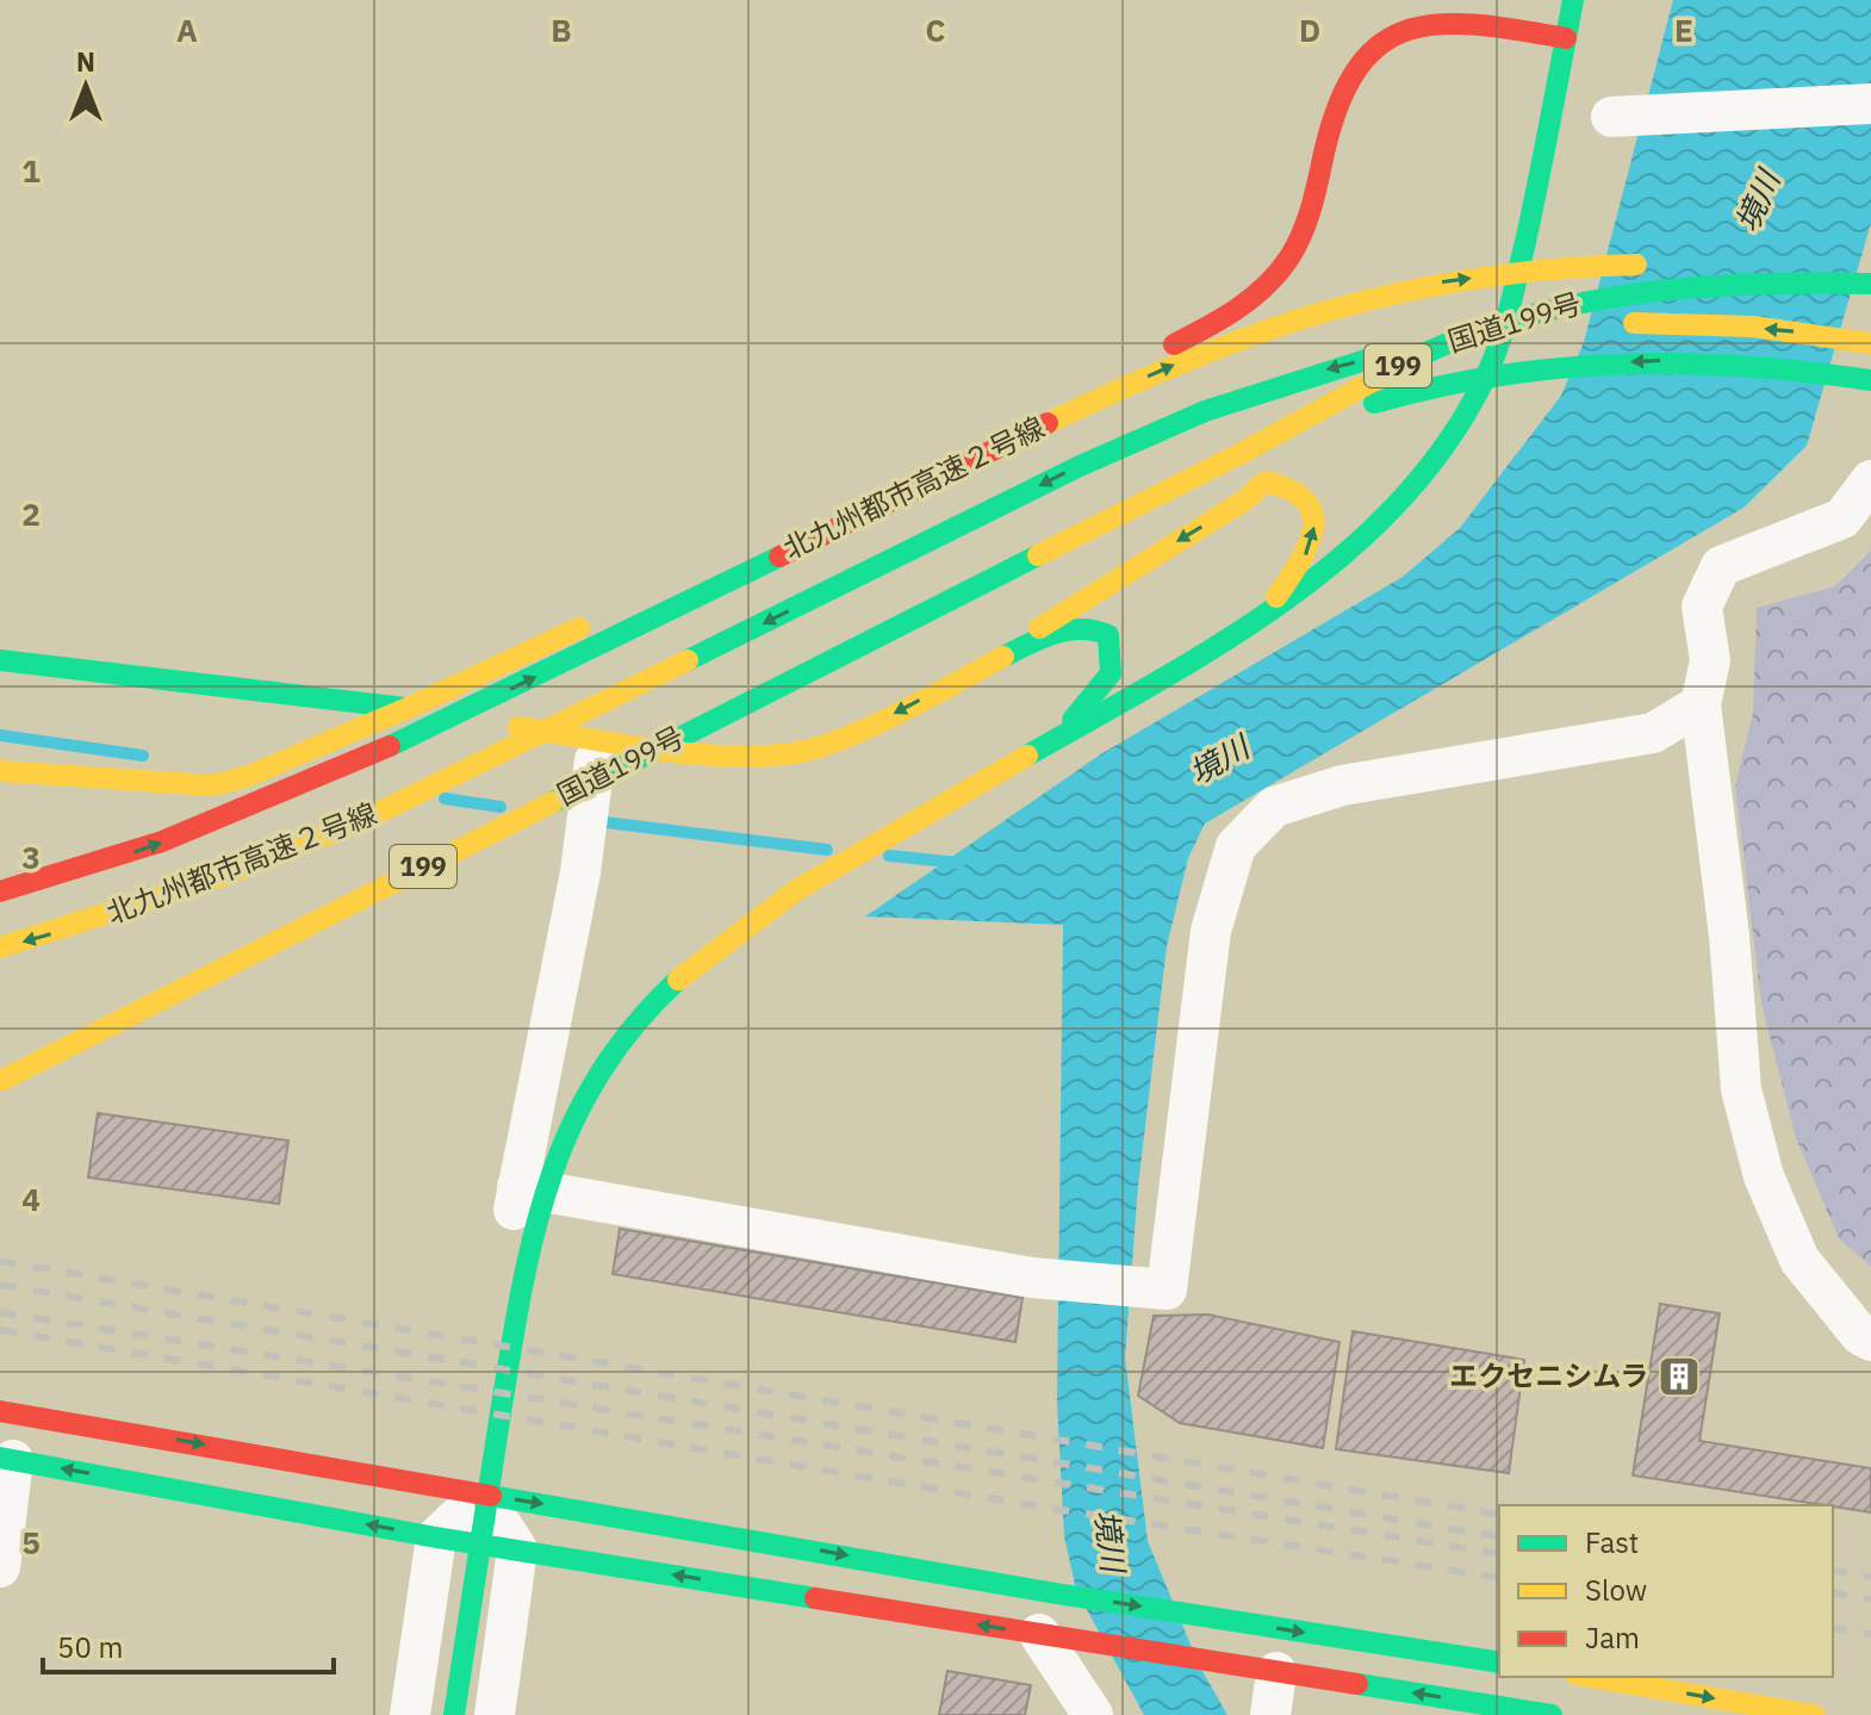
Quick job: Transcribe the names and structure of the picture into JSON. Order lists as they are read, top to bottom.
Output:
{
  "streets": {
    "main road": ["国道199号", "199", "北九州都市高速２号線"]
  },
  "water": ["境川"],
  "places": {
    "building": ["エクセニシムラ"]
  },
  "legend": ["Fast", "Slow", "Jam"],
  "scale_bar": "50 m",
  "north": "top",
  "grid": {
    "columns": [
      "A",
      "B",
      "C",
      "D",
      "E"
    ],
    "rows": [
      "1",
      "2",
      "3",
      "4",
      "5"
    ]
  }
}
